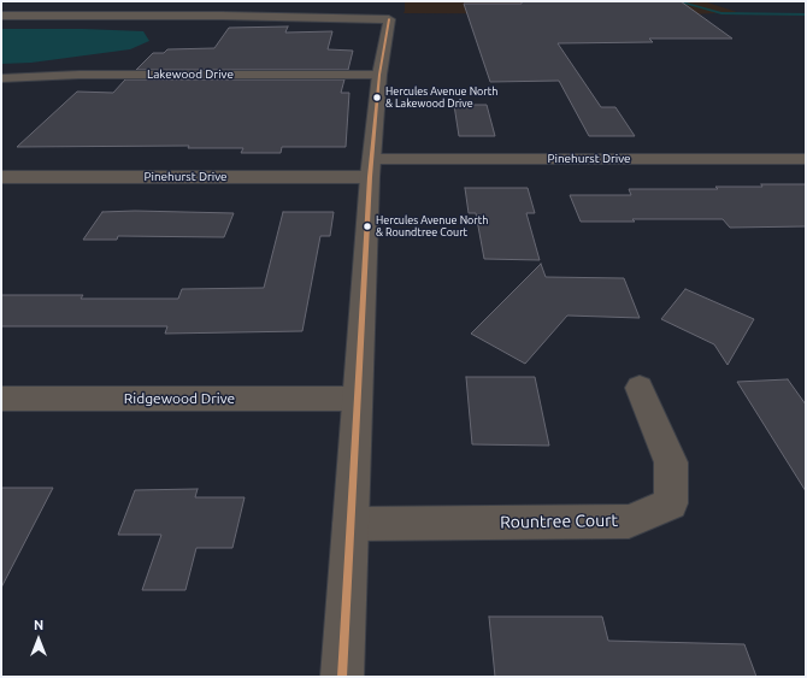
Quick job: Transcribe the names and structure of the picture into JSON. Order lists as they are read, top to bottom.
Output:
{
  "streets": {
    "street": [
      "Lakewood Drive",
      "Pinehurst Drive",
      "Ridgewood Drive",
      "Rountree Court"
    ]
  },
  "places": ["Hercules Avenue North & Lakewood Drive", "Hercules Avenue North & Roundtree Court"],
  "north": "top"
}
